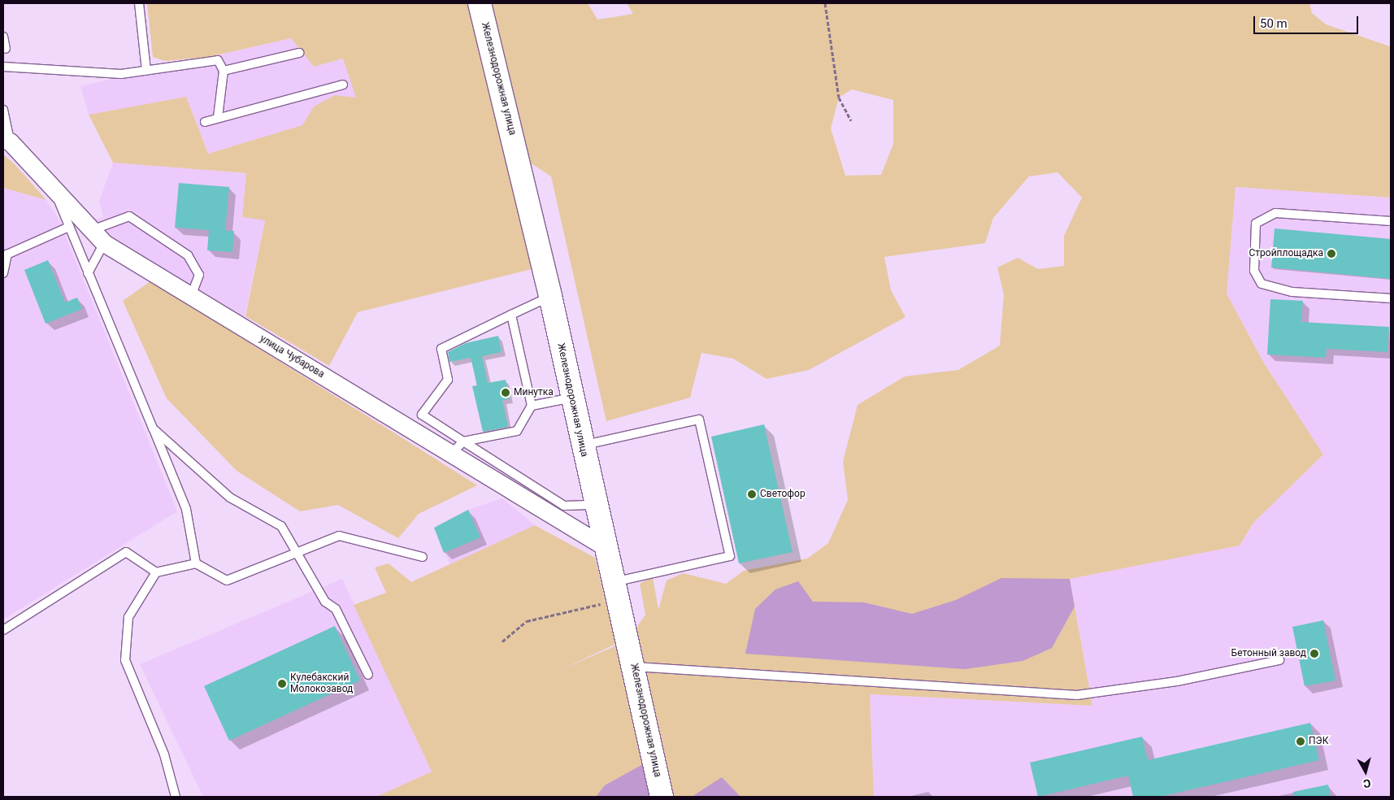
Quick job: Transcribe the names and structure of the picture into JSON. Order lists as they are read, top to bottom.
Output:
{
  "streets": {
    "street": ["Железнодорожная улица", "улица Чубарова"]
  },
  "crossings": [
    ["Железнодорожная улица", "улица Чубарова"]
  ],
  "places": [
    "Стройплощадка",
    "Минутка",
    "Светофор",
    "Бетонный завод",
    "Кулебакский Молокозавод",
    "ПЭК"
  ],
  "scale_bar": "50 m",
  "north": "bottom"
}
